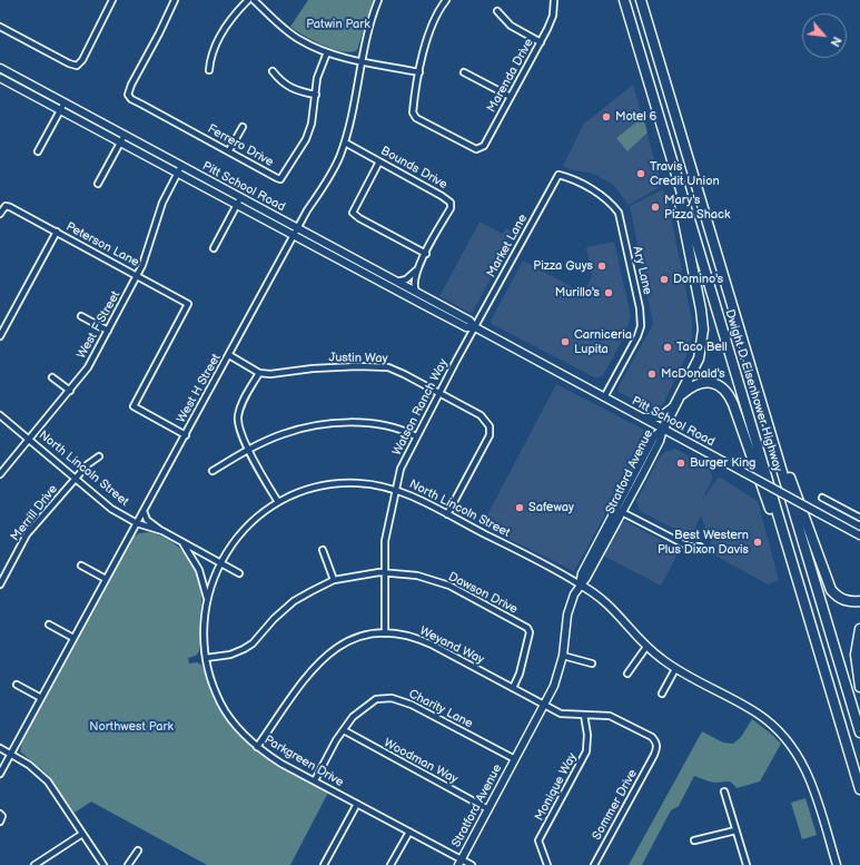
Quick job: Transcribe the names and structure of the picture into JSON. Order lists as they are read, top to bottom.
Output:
{
  "streets": {
    "highway": ["Dwight D. Eisenhower Highway"],
    "main road": ["Pitt School Road", "North Lincoln Street", "Stratford Avenue"],
    "street": [
      "Marenda Drive",
      "Ferrero Drive",
      "Bounds Drive",
      "Peterson Lane",
      "Market Lane",
      "Ary Lane",
      "West F Street",
      "Justin Way",
      "West H Street",
      "Watson Ranch Way",
      "Merrill Drive",
      "Dawson Drive",
      "Weyand Way",
      "Charity Lane",
      "Parkgreen Drive",
      "Woodman Way",
      "Monique Way",
      "Sommer Drive"
    ]
  },
  "crossings": [
    ["Bounds Drive", "Pitt School Road"],
    ["Bounds Drive", "West H Street"],
    ["Pitt School Road", "Market Lane"],
    ["Pitt School Road", "Ary Lane"],
    ["Pitt School Road", "West F Street"],
    ["Pitt School Road", "West H Street"],
    ["Pitt School Road", "Watson Ranch Way"],
    ["Pitt School Road", "Stratford Avenue"],
    ["Peterson Lane", "West F Street"],
    ["Peterson Lane", "West H Street"],
    ["Market Lane", "Ary Lane"],
    ["Market Lane", "Watson Ranch Way"],
    ["West F Street", "North Lincoln Street"],
    ["Justin Way", "West H Street"],
    ["Justin Way", "Watson Ranch Way"],
    ["Justin Way", "North Lincoln Street"],
    ["West H Street", "North Lincoln Street"],
    ["Watson Ranch Way", "North Lincoln Street"],
    ["Watson Ranch Way", "Dawson Drive"],
    ["Watson Ranch Way", "Weyand Way"],
    ["North Lincoln Street", "Stratford Avenue"],
    ["North Lincoln Street", "Merrill Drive"],
    ["North Lincoln Street", "Parkgreen Drive"],
    ["Stratford Avenue", "Weyand Way"],
    ["Stratford Avenue", "Charity Lane"],
    ["Stratford Avenue", "Parkgreen Drive"],
    ["Stratford Avenue", "Woodman Way"],
    ["Dawson Drive", "Weyand Way"],
    ["Dawson Drive", "Parkgreen Drive"],
    ["Weyand Way", "Parkgreen Drive"],
    ["Weyand Way", "Monique Way"],
    ["Weyand Way", "Sommer Drive"],
    ["Charity Lane", "Parkgreen Drive"],
    ["Charity Lane", "Woodman Way"]
  ],
  "parks": ["Patwin Park", "Northwest Park"],
  "places": [
    "Motel 6",
    "Travis Credit Union",
    "Mary's Pizza Shack",
    "Pizza Guys",
    "Domino's",
    "Murillo's",
    "Carniceria Lupita",
    "Taco Bell",
    "McDonald's",
    "Burger King",
    "Safeway",
    "Best Western Plus Dixon Davis"
  ],
  "north": "bottom right"
}
